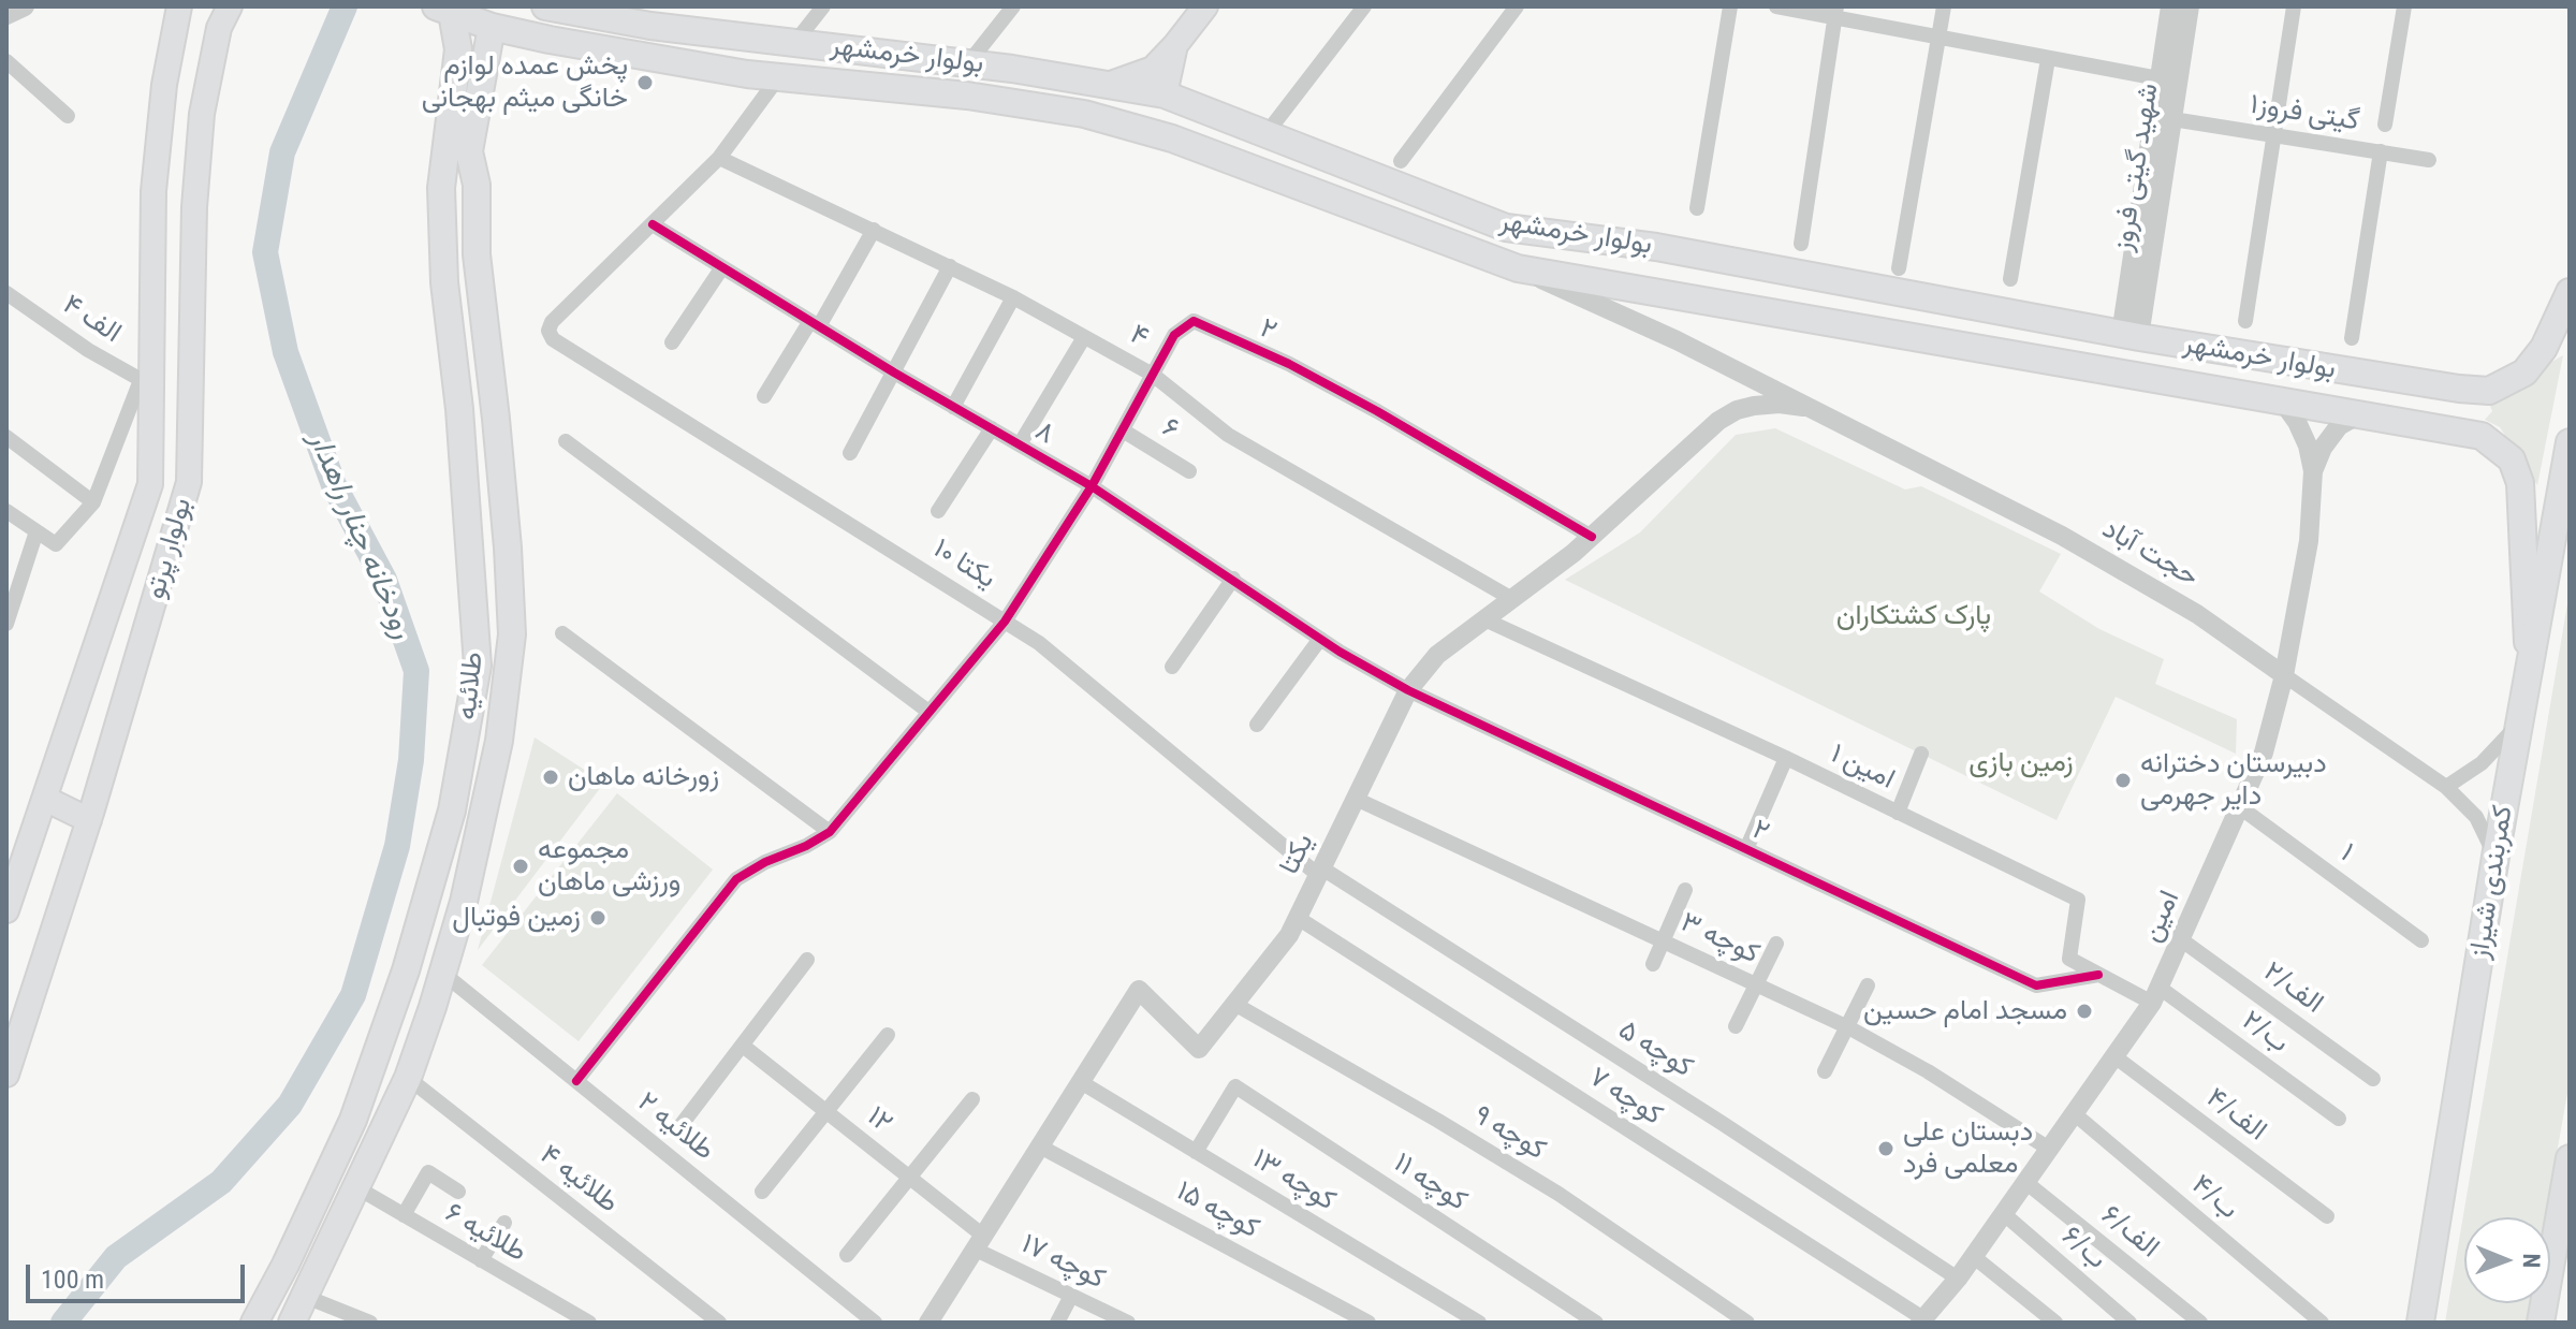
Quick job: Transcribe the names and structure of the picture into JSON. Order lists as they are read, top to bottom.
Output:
{
  "streets": {
    "main road": [
      "بولوار خرمشهر",
      "بولوار پرتو",
      "طلائیه",
      "کمربندی شیراز"
    ],
    "street": [
      "۱گیتی فروز",
      "شهید گیتی فروز",
      "۴ الف",
      "۲",
      "۴",
      "۶",
      "۸",
      "حجت آباد",
      "۱۰ یکتا",
      "امین ۱",
      "۱",
      "یکتا",
      "امین",
      "کوچه ۳",
      "۲/الف",
      "۲/ب",
      "کوچه ۵",
      "کوچه ۷",
      "۴/الف",
      "۱۲",
      "طلائیه ۲",
      "کوچه ۹",
      "طلائیه ۴",
      "کوچه ۱۳",
      "کوچه ۱۱",
      "۴/ب",
      "کوچه ۱۵",
      "۶/الف",
      "طلائیه ۶",
      "ب/۶",
      "کوچه ۱۷"
    ]
  },
  "crossings": [
    ["بولوار خرمشهر", "شهید گیتی فروز"],
    ["بولوار خرمشهر", "حجت آباد"],
    ["بولوار خرمشهر", "طلائیه"],
    ["بولوار خرمشهر", "کمربندی شیراز"],
    ["۱گیتی فروز", "شهید گیتی فروز"],
    ["۴ الف", "بولوار پرتو"],
    ["۲", "۴"],
    ["۲", "۸"],
    ["۲", "امین ۱"],
    ["۲", "یکتا"],
    ["۴", "یکتا"],
    ["۸", "۱۰ یکتا"],
    ["۸", "یکتا"],
    ["حجت آباد", "یکتا"],
    ["حجت آباد", "کمربندی شیراز"],
    ["حجت آباد", "امین"],
    ["۱۰ یکتا", "یکتا"],
    ["۱۰ یکتا", "کوچه ۵"],
    ["طلائیه", "طلائیه ۲"],
    ["طلائیه", "طلائیه ۴"],
    ["طلائیه", "طلائیه ۶"],
    ["امین ۱", "یکتا"],
    ["امین ۱", "امین"],
    ["امین ۱", "۲/ب"],
    ["۱", "امین"],
    ["یکتا", "کوچه ۳"],
    ["یکتا", "کوچه ۵"],
    ["یکتا", "کوچه ۷"],
    ["یکتا", "۱۲"],
    ["یکتا", "کوچه ۹"],
    ["یکتا", "کوچه ۱۳"],
    ["یکتا", "کوچه ۱۵"],
    ["یکتا", "کوچه ۱۷"],
    ["امین", "کوچه ۳"],
    ["امین", "۲/الف"],
    ["امین", "۲/ب"],
    ["امین", "کوچه ۵"],
    ["امین", "کوچه ۷"],
    ["امین", "۴/الف"],
    ["امین", "۴/ب"],
    ["امین", "۶/الف"],
    ["امین", "ب/۶"],
    ["۱۲", "کوچه ۱۷"],
    ["کوچه ۱۳", "کوچه ۱۱"]
  ],
  "water": ["رودخانه چنار راهدار"],
  "parks": ["پارک کشتکاران", "زمین بازی"],
  "places": [
    "پخش عمده لوازم خانگی میثم بهجانی",
    "زورخانه ماهان",
    "دبیرستان دخترانه دایر جهرمی",
    "مجموعه ورزشی ماهان",
    "زمین فوتبال",
    "مسجد امام حسین",
    "دبستان علی معلمی فرد"
  ],
  "scale_bar": "100 m",
  "north": "right"
}
